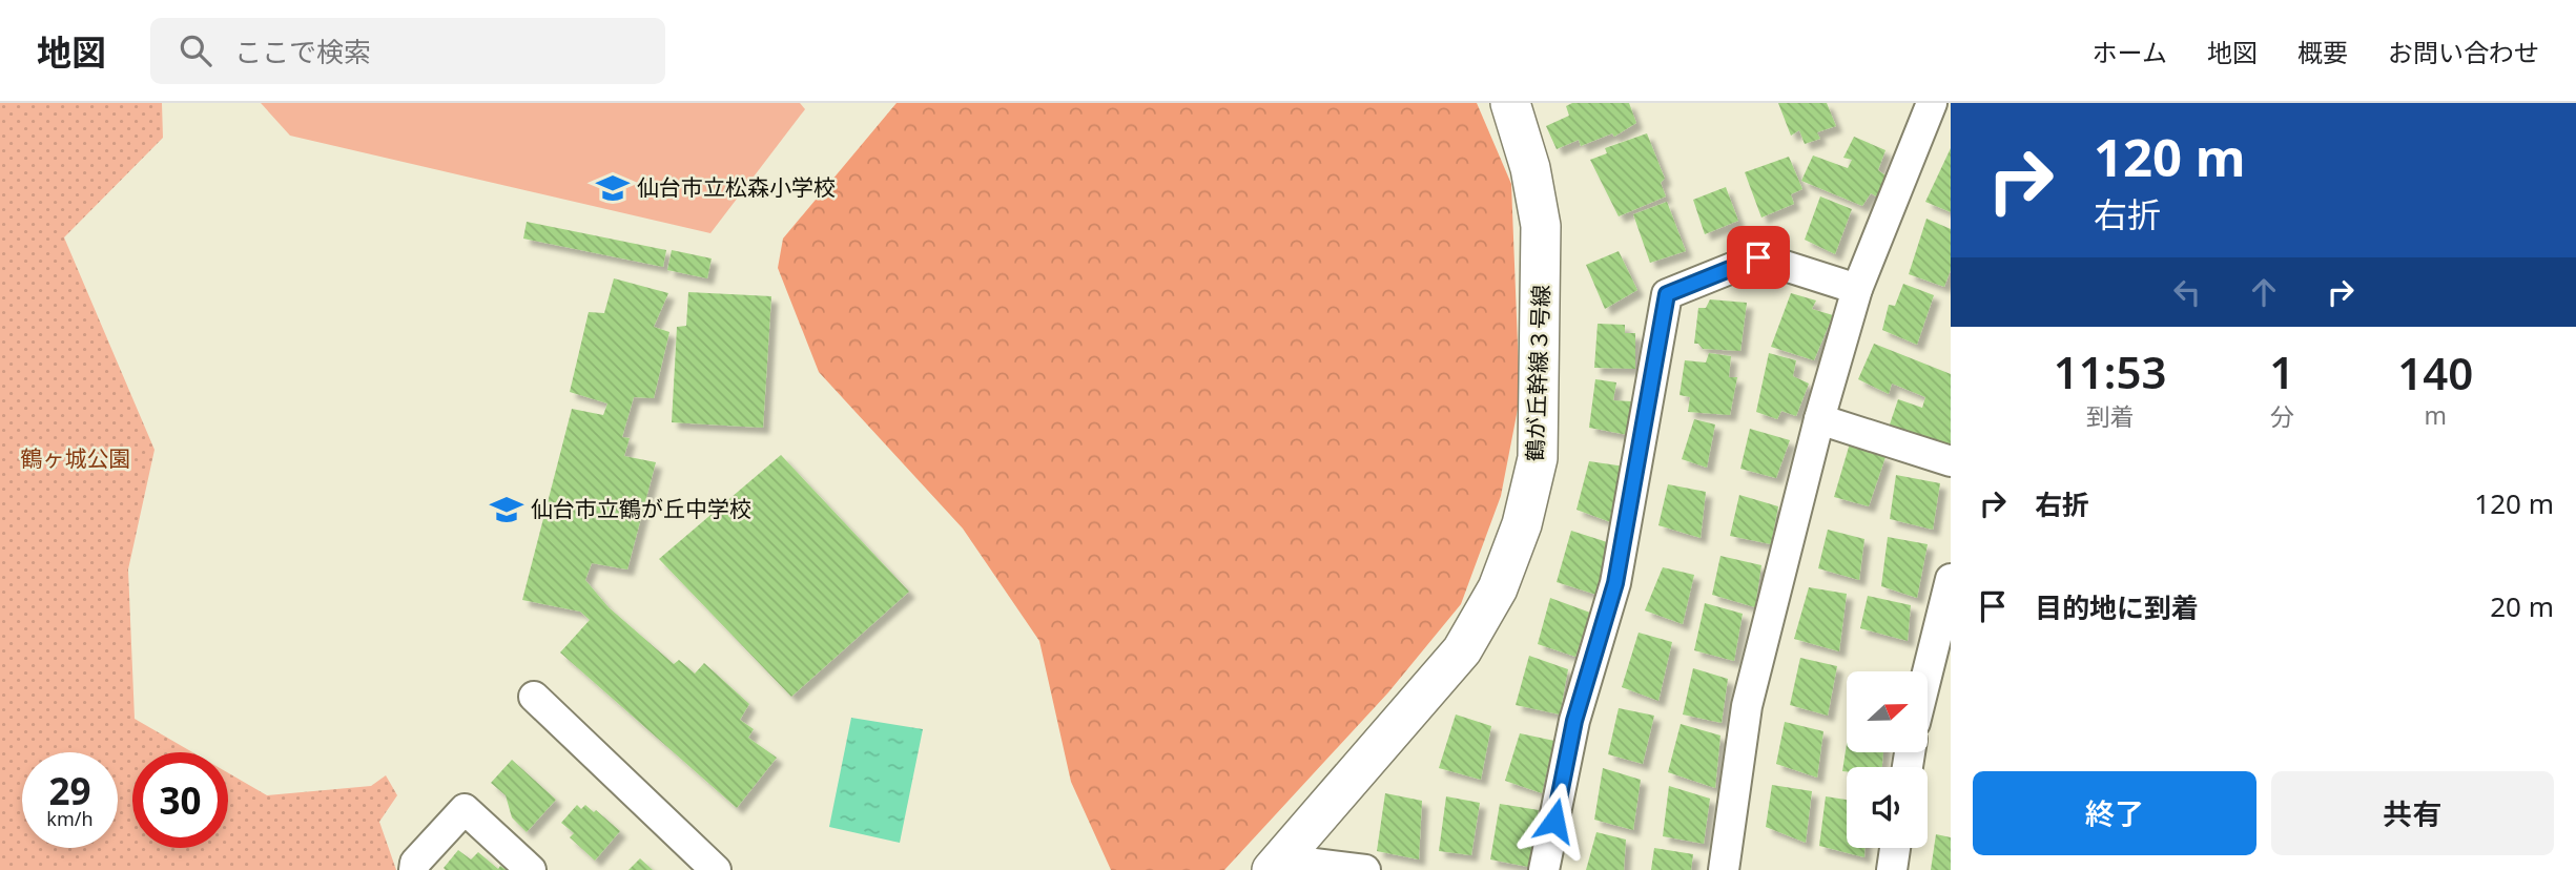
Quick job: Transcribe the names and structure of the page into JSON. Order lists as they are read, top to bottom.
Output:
{
  "streets": {
    "street": ["鶴が丘幹線３号線"]
  },
  "parks": ["鶴ヶ城公園"],
  "places": {
    "school or university": ["仙台市立松森小学校", "仙台市立鶴が丘中学校"]
  },
  "north": "right",
  "page": {
    "header": "地図",
    "search": "ここで検索",
    "nav": [
      "ホーム",
      "地図",
      "概要",
      "お問い合わせ"
    ],
    "turn": ["120 m", "右折"],
    "eta": [
      "11:53",
      "到着",
      "1",
      "分",
      "140",
      "m"
    ],
    "list": [
      {
        "name": "右折",
        "value": "120 m"
      },
      {
        "name": "目的地に到着",
        "value": "20 m"
      }
    ],
    "speed": "29 km/h",
    "limit": "30",
    "buttons": ["終了", "共有"]
  }
}
